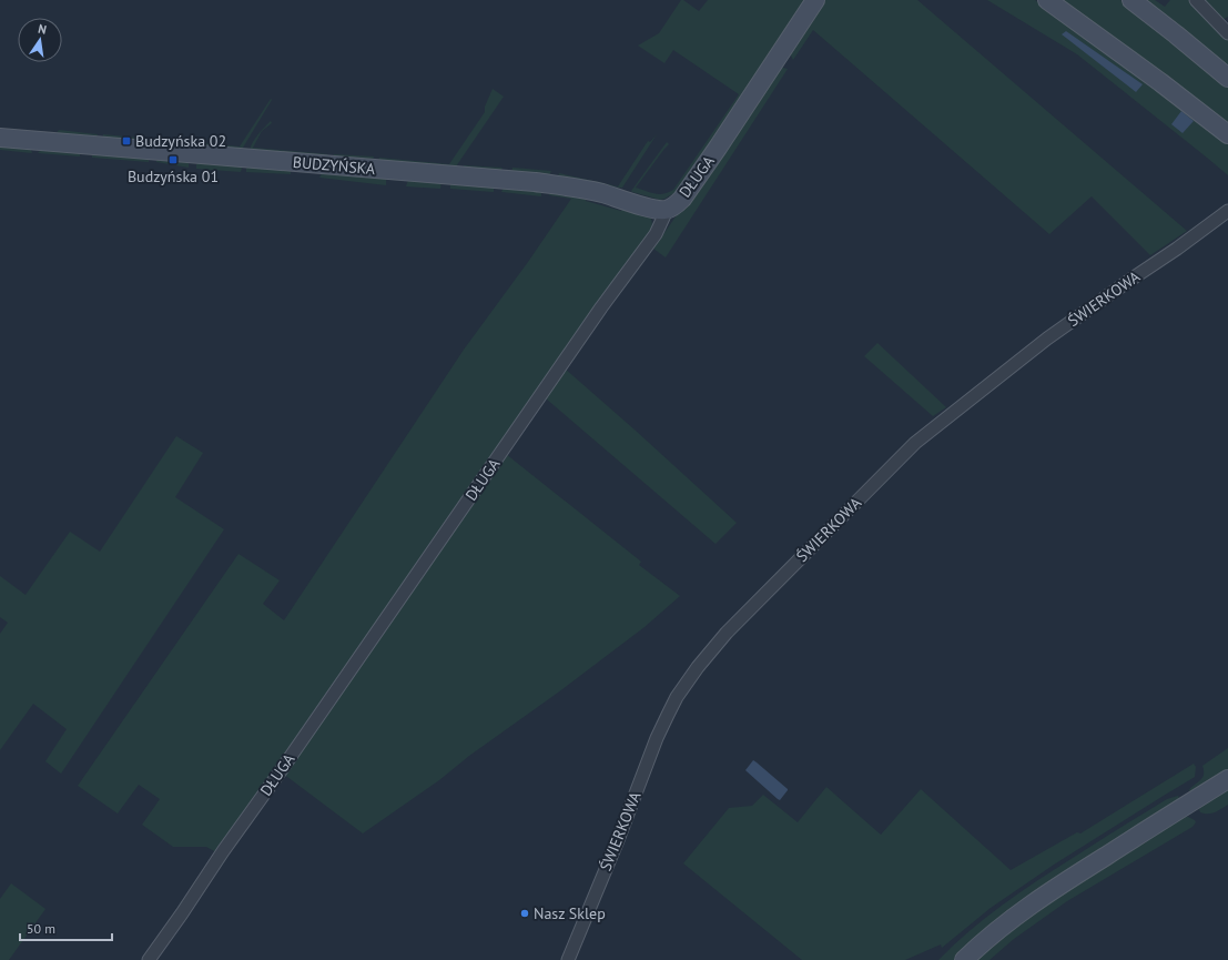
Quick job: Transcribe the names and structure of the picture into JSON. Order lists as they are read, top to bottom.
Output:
{
  "streets": {
    "street": ["BUDZYŃSKA", "DŁUGA", "ŚWIERKOWA"]
  },
  "crossings": [
    ["BUDZYŃSKA", "DŁUGA"]
  ],
  "places": {
    "transit": ["Budzyńska 02", "Budzyńska 01"],
    "other": ["Nasz Sklep"]
  },
  "scale_bar": "50 m",
  "north": "top"
}
